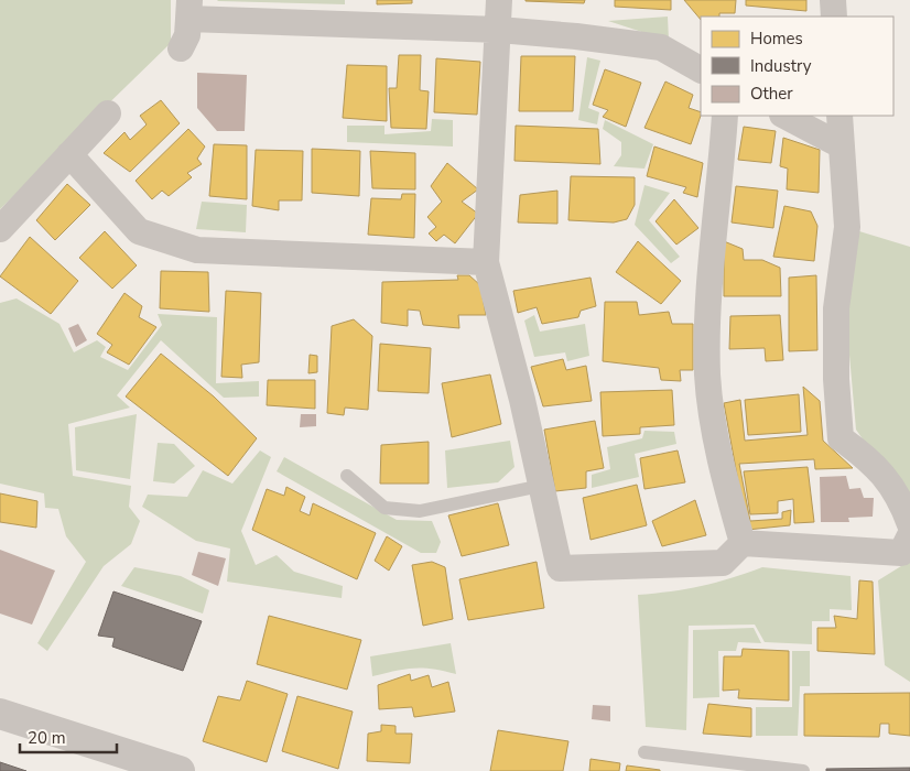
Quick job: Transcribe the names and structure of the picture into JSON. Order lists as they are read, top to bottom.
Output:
{
  "legend": ["Homes", "Industry", "Other"],
  "scale_bar": "20 m"
}
